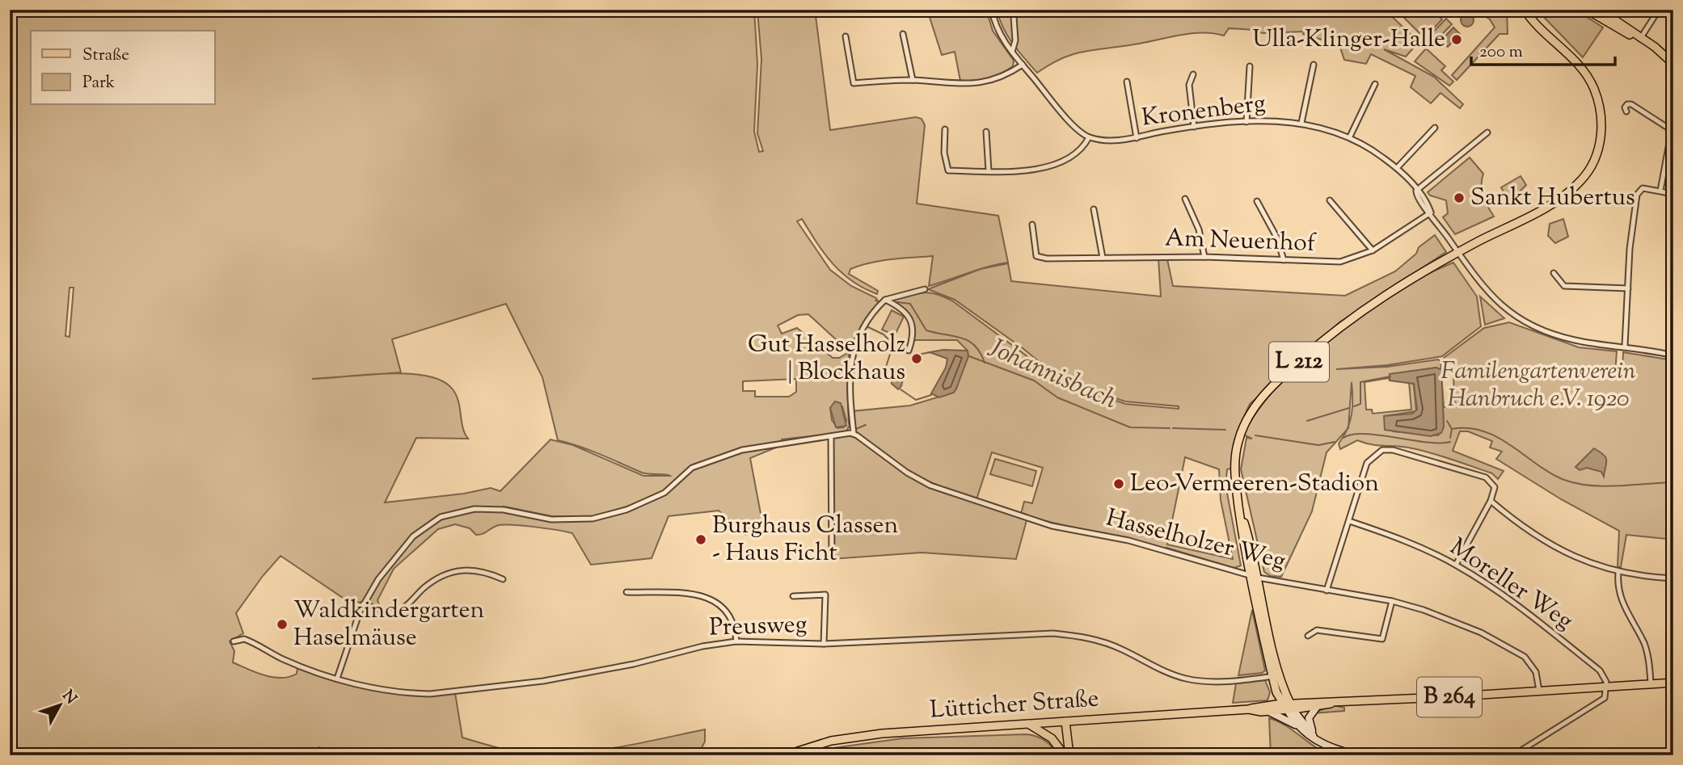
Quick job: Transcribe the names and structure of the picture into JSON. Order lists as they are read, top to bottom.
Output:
{
  "streets": {
    "main road": ["L 212", "B 264", "Lütticher Straße"],
    "street": [
      "Kronenberg",
      "Am Neuenhof",
      "Hasselholzer Weg",
      "Moreller Weg",
      "Preusweg"
    ]
  },
  "crossings": [
    ["Kronenberg", "Am Neuenhof"],
    ["Kronenberg", "L 212"],
    ["L 212", "Hasselholzer Weg"],
    ["L 212", "Preusweg"],
    ["L 212", "Lütticher Straße"],
    ["Hasselholzer Weg", "Lütticher Straße"],
    ["Moreller Weg", "Lütticher Straße"]
  ],
  "water": ["Johannisbach"],
  "parks": ["Familengartenverein Hanbruch e.V. 1920"],
  "places": [
    "Ulla-Klinger-Halle",
    "Sankt Hubertus",
    "Gut Hasselholz | Blockhaus",
    "Leo-Vermeeren-Stadion",
    "Burghaus Classen - Haus Ficht",
    "Waldkindergarten Haselmäuse"
  ],
  "legend": ["Straße", "Park"],
  "scale_bar": "200 m",
  "north": "top right"
}
